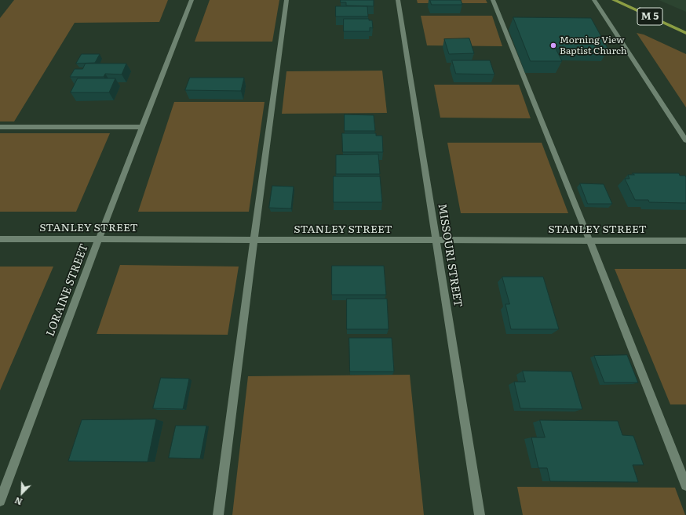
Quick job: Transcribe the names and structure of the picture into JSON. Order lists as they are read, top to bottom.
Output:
{
  "streets": {
    "main road": ["M 5"],
    "street": ["STANLEY STREET", "MISSOURI STREET", "LORAINE STREET"]
  },
  "crossings": [
    ["STANLEY STREET", "MISSOURI STREET"],
    ["STANLEY STREET", "LORAINE STREET"]
  ],
  "places": ["Morning View Baptist Church"],
  "north": "bottom left"
}
